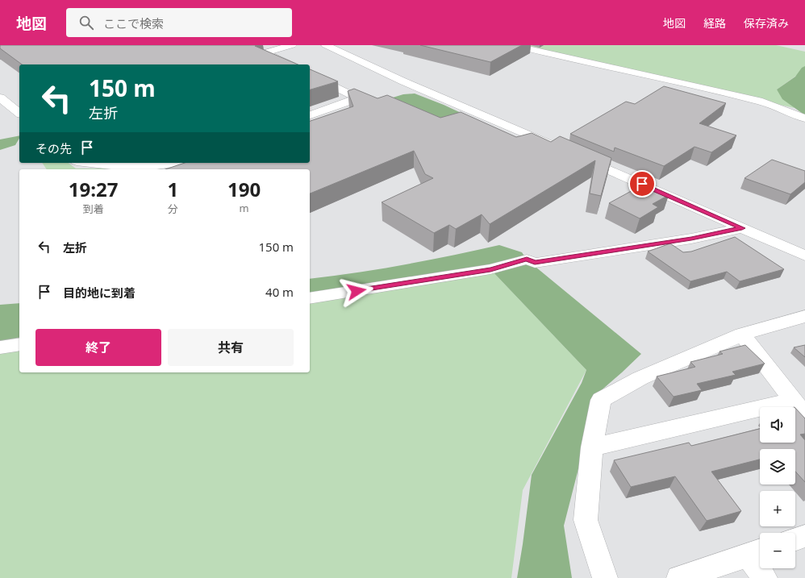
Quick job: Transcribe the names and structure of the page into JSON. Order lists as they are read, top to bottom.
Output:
{
  "page": {
    "header": "地図",
    "search": "ここで検索",
    "nav": ["地図", "経路", "保存済み"],
    "turn": ["150 m", "左折"],
    "then": "その先",
    "eta": [
      "19:27",
      "到着",
      "1",
      "分",
      "190",
      "m"
    ],
    "list": [
      {
        "name": "左折",
        "value": "150 m"
      },
      {
        "name": "目的地に到着",
        "value": "40 m"
      }
    ],
    "buttons": ["終了", "共有"],
    "map_buttons": ["+", "−"]
  }
}
